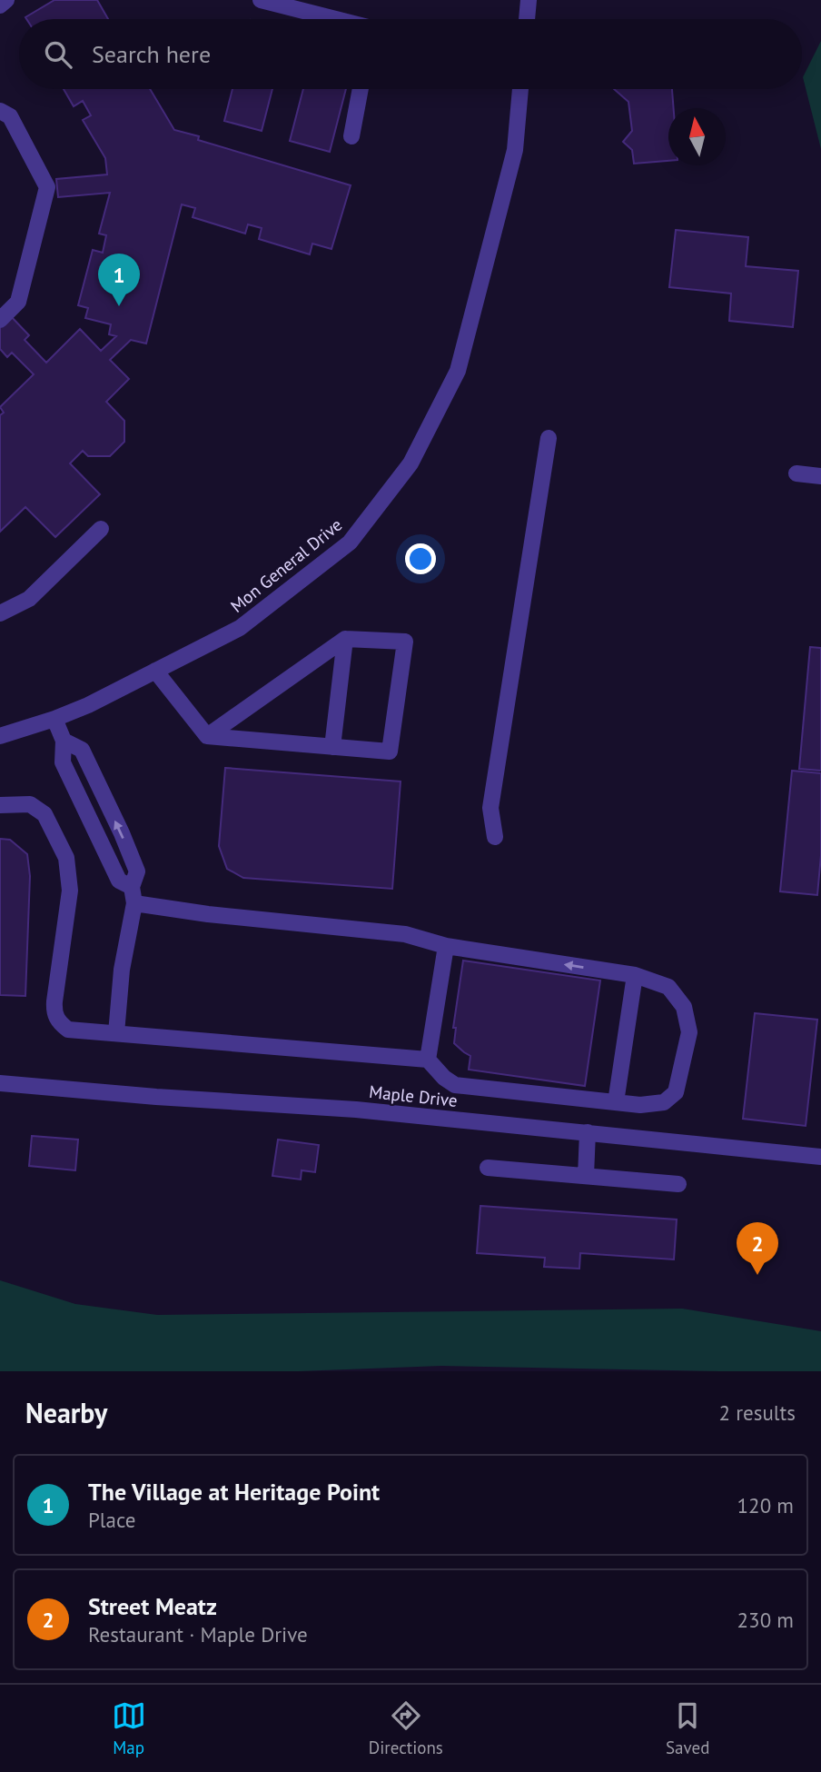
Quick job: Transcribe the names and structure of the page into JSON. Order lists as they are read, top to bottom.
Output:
{
  "streets": {
    "street": ["Mon General Drive", "Maple Drive"]
  },
  "north": "top",
  "page": {
    "search": "Search here",
    "pins": ["1", "2"],
    "heading": ["Nearby", "2 results"],
    "list": [
      {
        "mark": "1",
        "name": "The Village at Heritage Point",
        "note": "Place",
        "value": "120 m"
      },
      {
        "mark": "2",
        "name": "Street Meatz",
        "note": "Restaurant · Maple Drive",
        "value": "230 m"
      }
    ],
    "nav": ["Map", "Directions", "Saved"]
  }
}
